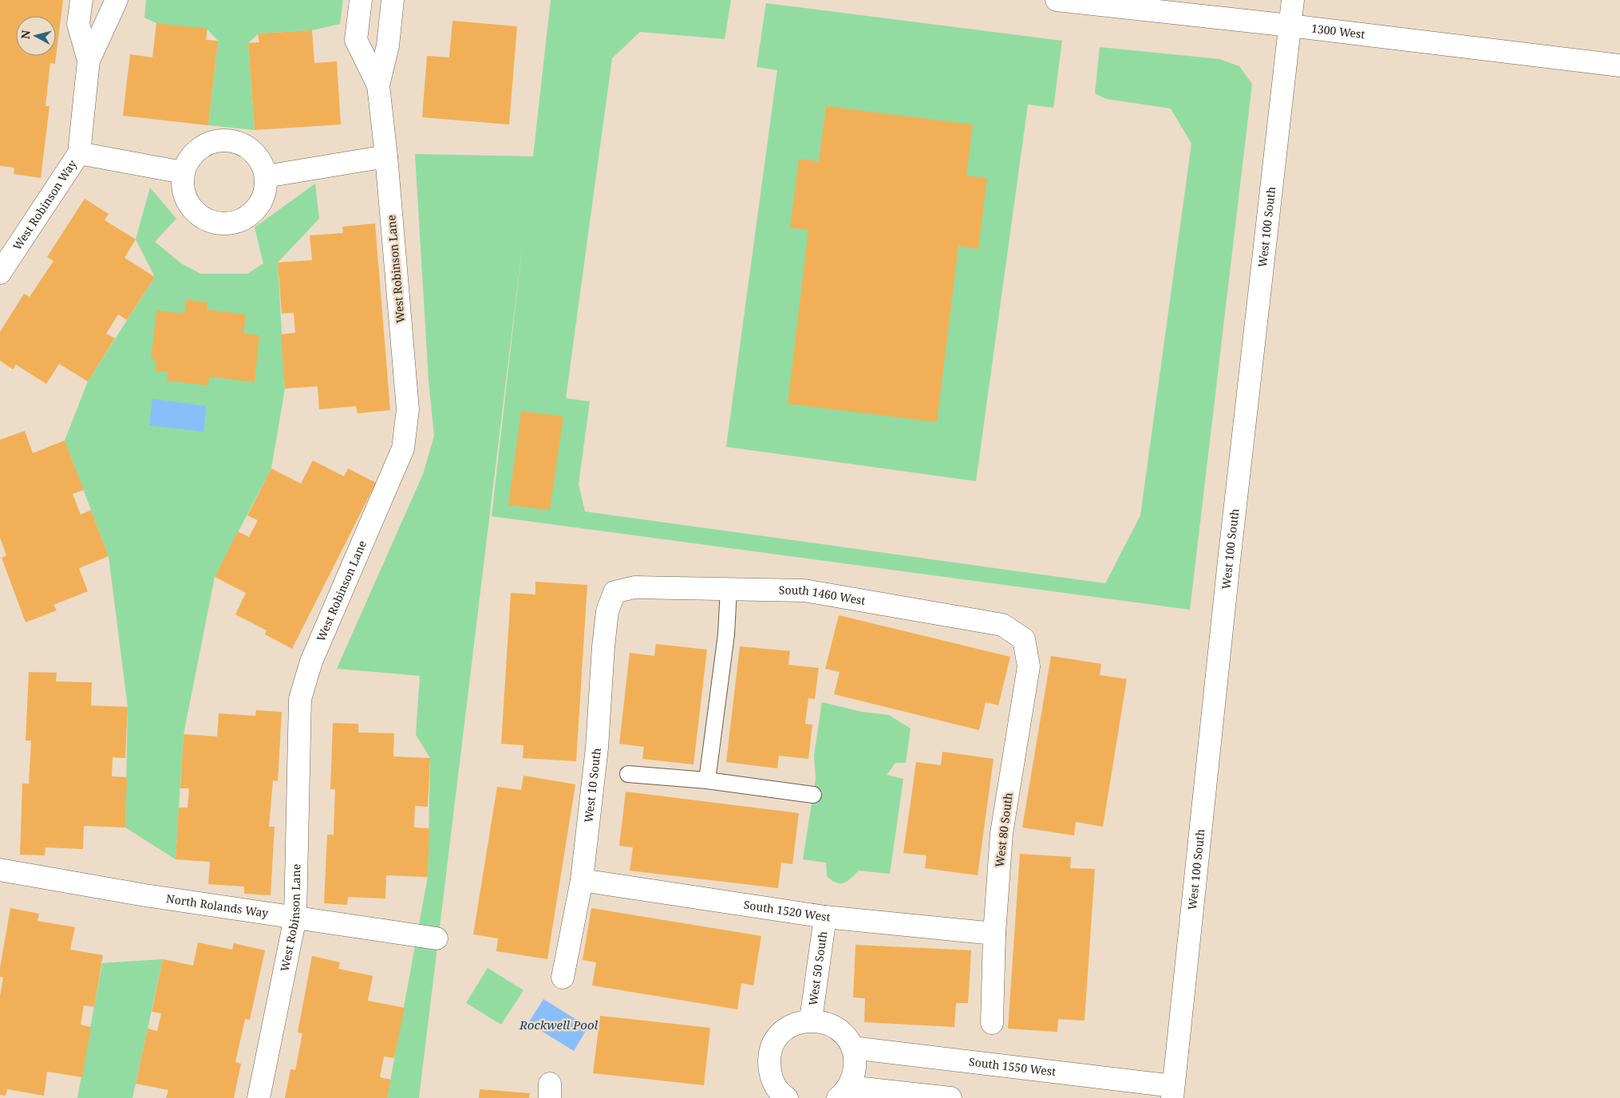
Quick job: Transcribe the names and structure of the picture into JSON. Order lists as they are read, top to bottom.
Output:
{
  "streets": {
    "street": [
      "1300 West",
      "West Robinson Way",
      "West 100 South",
      "West Robinson Lane",
      "South 1460 West",
      "West 10 South",
      "West 80 South",
      "North Rolands Way",
      "South 1520 West",
      "West 50 South",
      "South 1550 West"
    ]
  },
  "crossings": [
    ["1300 West", "West 100 South"],
    ["West 100 South", "South 1550 West"],
    ["West Robinson Lane", "North Rolands Way"],
    ["South 1460 West", "West 10 South"],
    ["South 1460 West", "West 80 South"],
    ["West 10 South", "South 1520 West"],
    ["West 80 South", "South 1520 West"],
    ["South 1520 West", "West 50 South"]
  ],
  "water": ["Rockwell Pool"],
  "north": "left"
}
